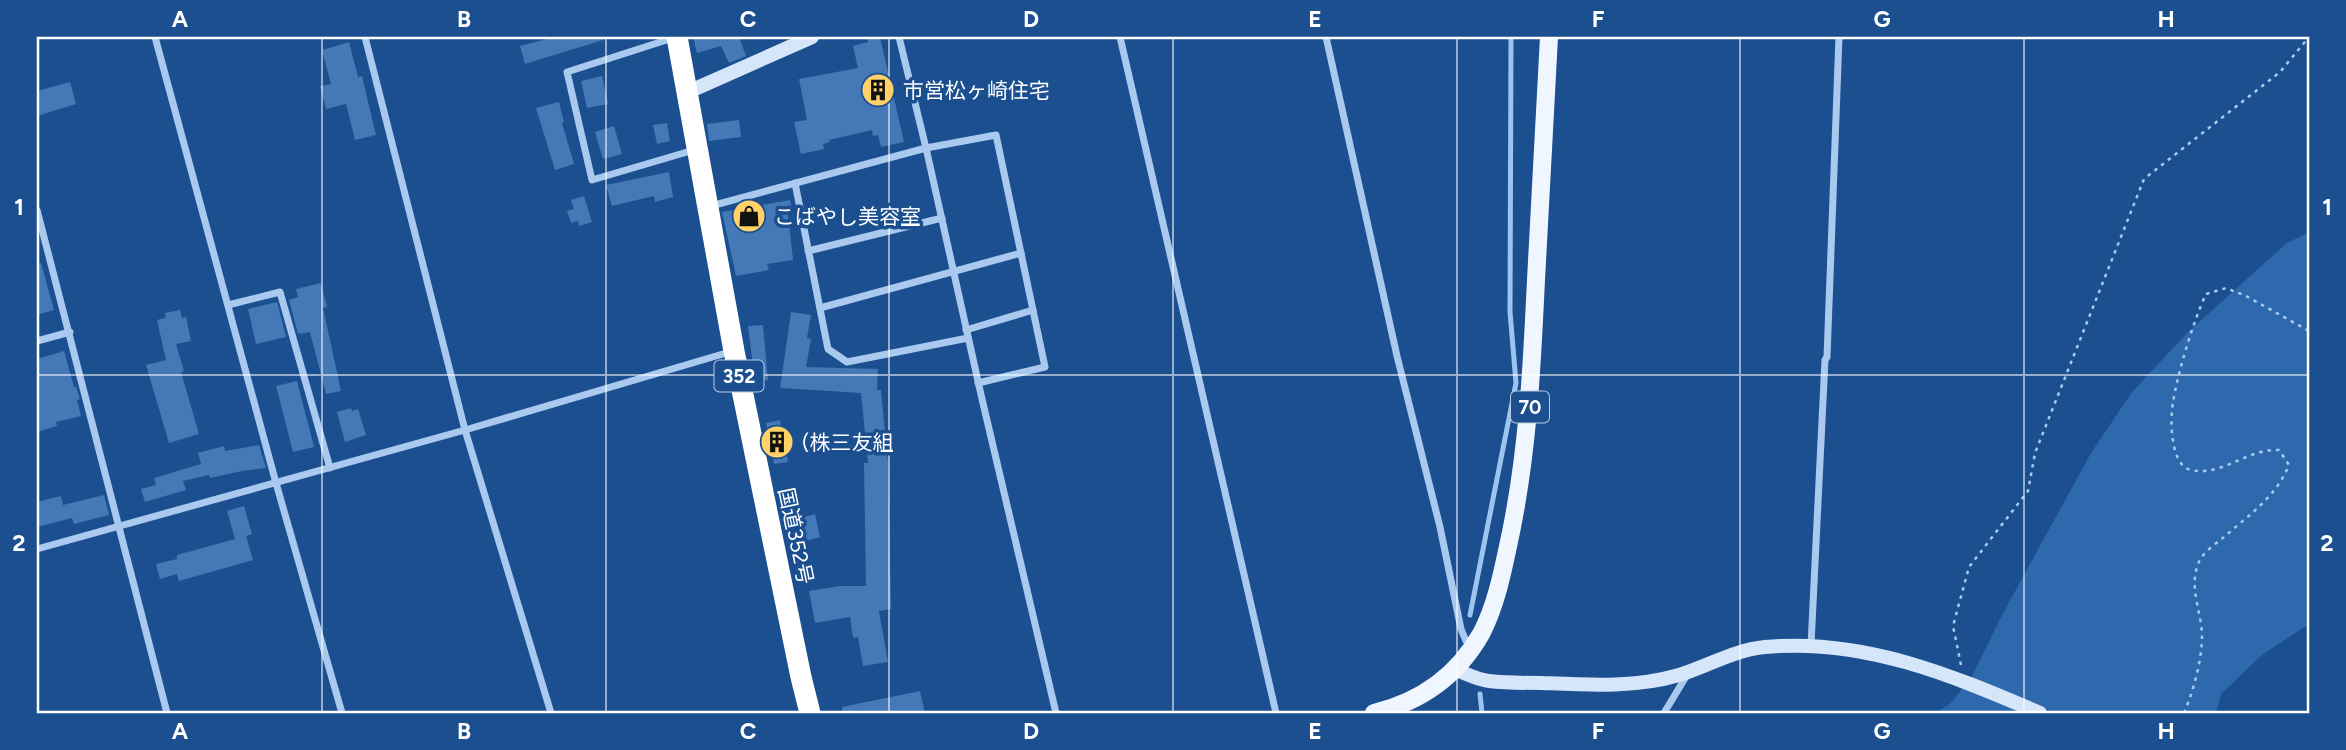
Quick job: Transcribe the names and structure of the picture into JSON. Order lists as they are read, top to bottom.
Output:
{
  "streets": {
    "highway": ["352", "国道352号"],
    "main road": ["70"]
  },
  "places": {
    "building": ["市営松ヶ崎住宅", "(株三友組"],
    "shop": ["こばやし美容室"]
  },
  "grid": {
    "columns": [
      "A",
      "B",
      "C",
      "D",
      "E",
      "F",
      "G",
      "H"
    ],
    "rows": ["1", "2"]
  }
}
